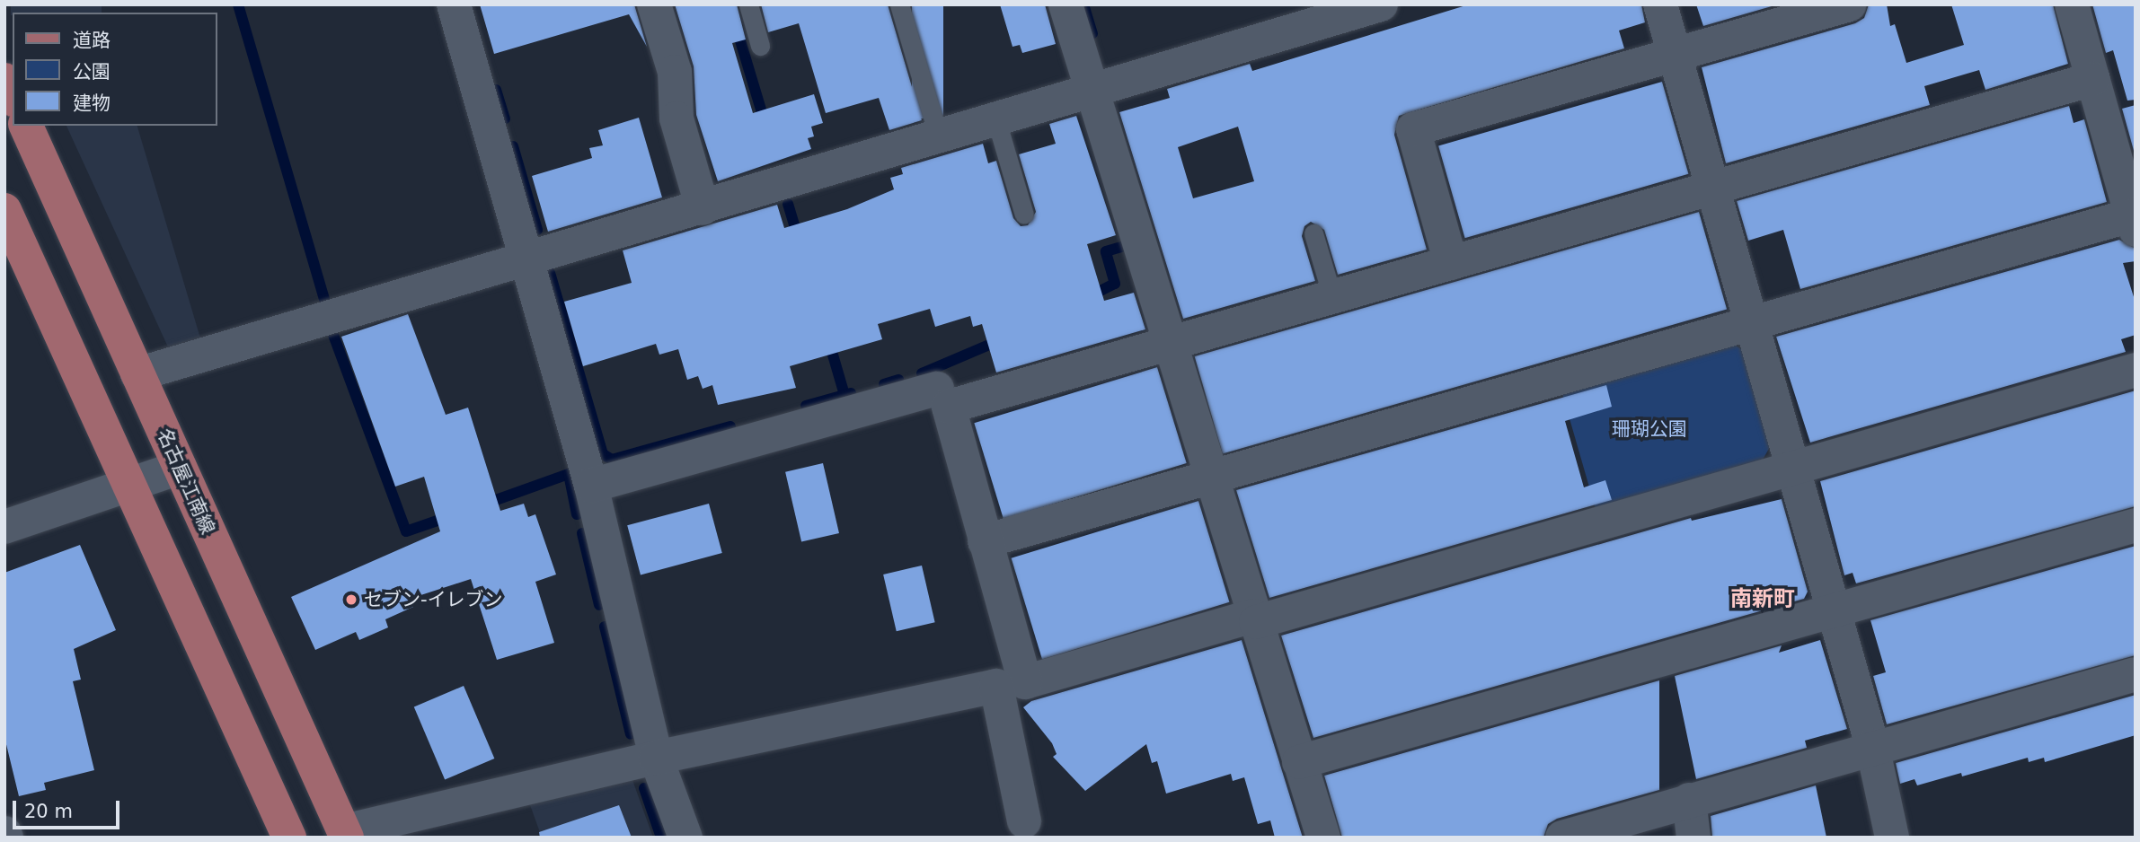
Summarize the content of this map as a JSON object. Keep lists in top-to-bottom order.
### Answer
{
  "streets": {
    "main road": ["名古屋江南線"]
  },
  "districts": ["南新町"],
  "parks": ["珊瑚公園"],
  "places": ["セブン-イレブン"],
  "legend": ["道路", "公園", "建物"],
  "scale_bar": "20 m"
}
